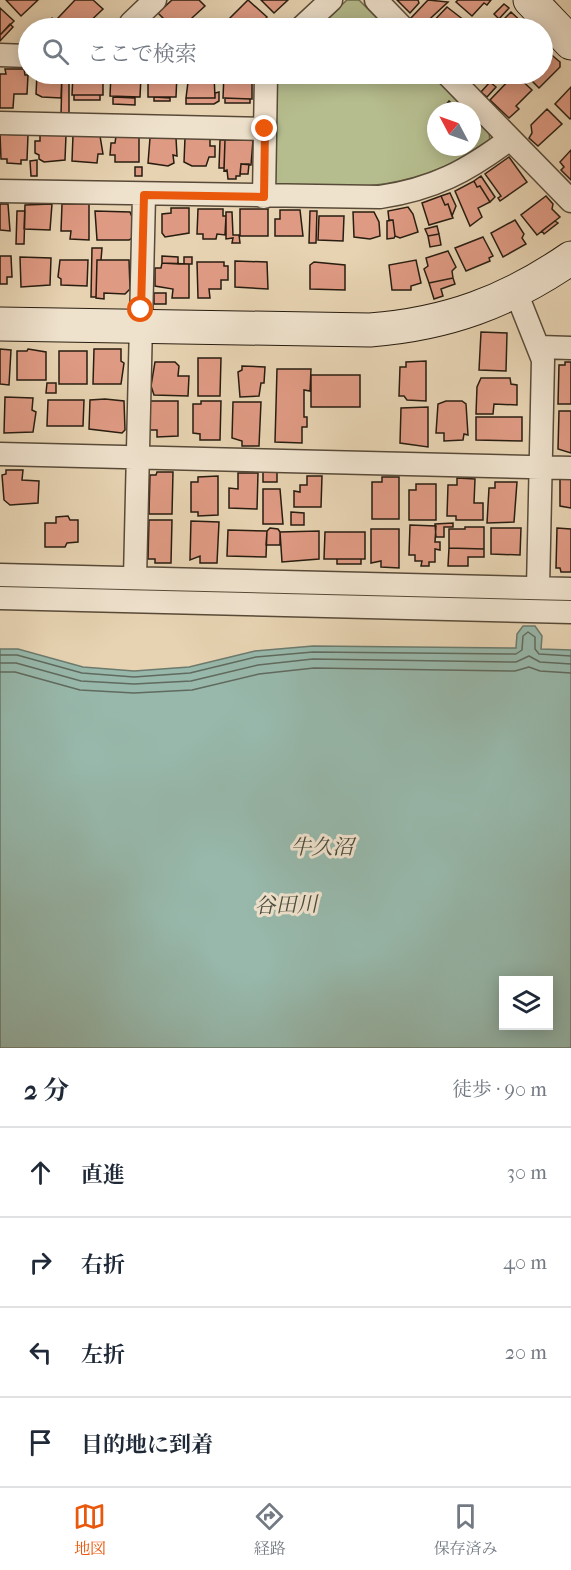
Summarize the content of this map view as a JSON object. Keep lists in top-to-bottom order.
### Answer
{
  "water": ["牛久沼", "谷田川"],
  "north": "top left",
  "page": {
    "search": "ここで検索",
    "heading": ["2 分", "徒歩 · 90 m"],
    "list": [
      ["直進", "30 m"],
      ["右折", "40 m"],
      ["左折", "20 m"],
      "目的地に到着"
    ],
    "nav": ["地図", "経路", "保存済み"]
  }
}
